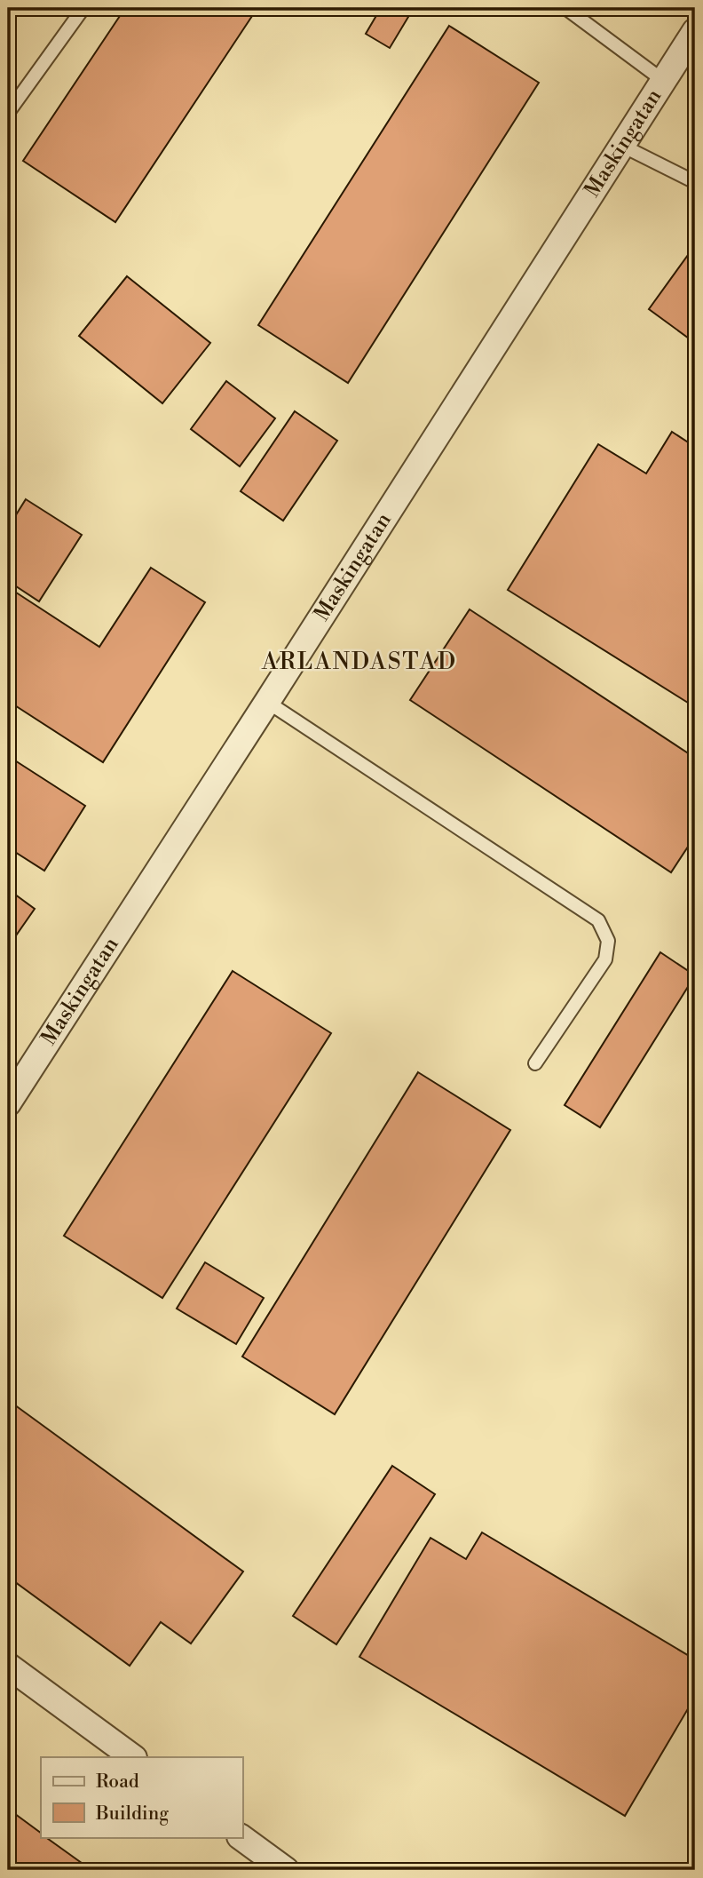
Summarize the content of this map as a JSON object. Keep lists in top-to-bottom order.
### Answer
{
  "streets": {
    "street": ["Maskingatan"]
  },
  "districts": ["ARLANDASTAD"],
  "legend": ["Road", "Building"]
}
